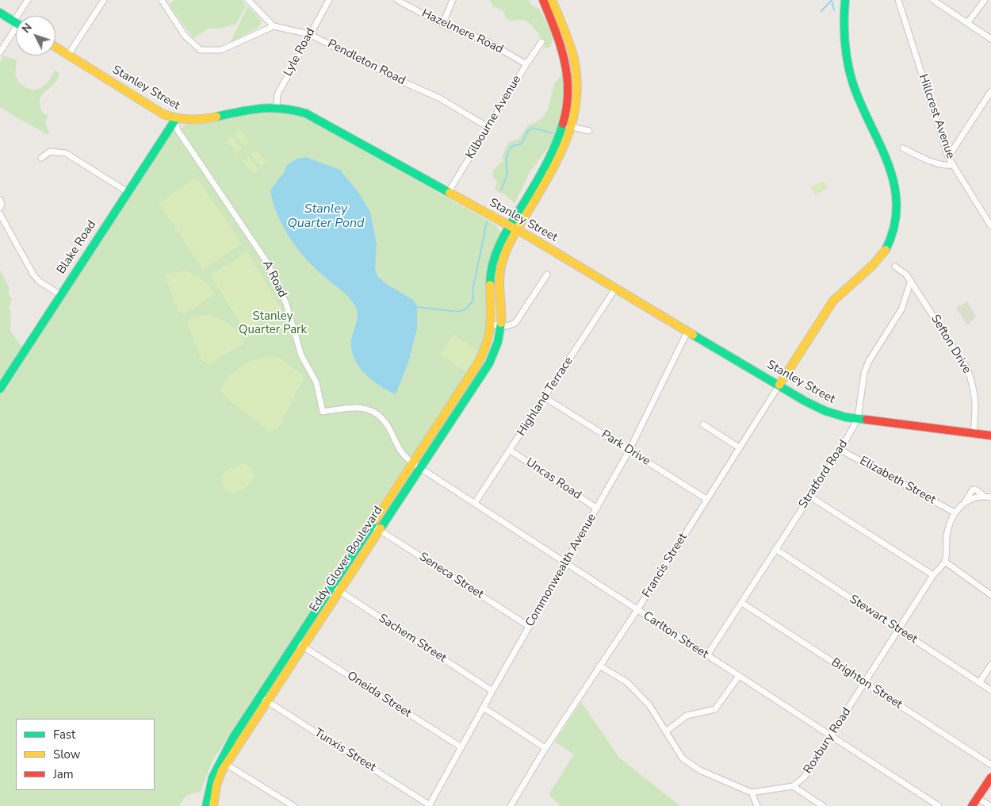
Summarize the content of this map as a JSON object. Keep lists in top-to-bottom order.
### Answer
{
  "streets": {
    "street": [
      "Hazelmere Road",
      "Lyle Road",
      "Pendleton Road",
      "Stanley Street",
      "Hillcrest Avenue",
      "Kilbourne Avenue",
      "Blake Road",
      "A Road",
      "Sefton Drive",
      "Highland Terrace",
      "Park Drive",
      "Stratford Road",
      "Uncas Road",
      "Elizabeth Street",
      "Eddy Glover Boulevard",
      "Francis Street",
      "Commonwealth Avenue",
      "Seneca Street",
      "Stewart Street",
      "Carlton Street",
      "Sachem Street",
      "Brighton Street",
      "Oneida Street",
      "Roxbury Road",
      "Tunxis Street"
    ]
  },
  "crossings": [
    ["Hazelmere Road", "Kilbourne Avenue"],
    ["Lyle Road", "Pendleton Road"],
    ["Lyle Road", "Stanley Street"],
    ["Pendleton Road", "Kilbourne Avenue"],
    ["Stanley Street", "Kilbourne Avenue"],
    ["Stanley Street", "Blake Road"],
    ["Stanley Street", "A Road"],
    ["Stanley Street", "Sefton Drive"],
    ["Stanley Street", "Highland Terrace"],
    ["Stanley Street", "Stratford Road"],
    ["Stanley Street", "Eddy Glover Boulevard"],
    ["Stanley Street", "Francis Street"],
    ["Stanley Street", "Commonwealth Avenue"],
    ["Blake Road", "A Road"],
    ["A Road", "Eddy Glover Boulevard"],
    ["A Road", "Carlton Street"],
    ["Sefton Drive", "Stratford Road"],
    ["Highland Terrace", "Park Drive"],
    ["Highland Terrace", "Uncas Road"],
    ["Highland Terrace", "Carlton Street"],
    ["Park Drive", "Francis Street"],
    ["Park Drive", "Commonwealth Avenue"],
    ["Stratford Road", "Elizabeth Street"],
    ["Stratford Road", "Stewart Street"],
    ["Stratford Road", "Carlton Street"],
    ["Stratford Road", "Brighton Street"],
    ["Uncas Road", "Commonwealth Avenue"],
    ["Eddy Glover Boulevard", "Seneca Street"],
    ["Eddy Glover Boulevard", "Carlton Street"],
    ["Eddy Glover Boulevard", "Sachem Street"],
    ["Eddy Glover Boulevard", "Oneida Street"],
    ["Eddy Glover Boulevard", "Tunxis Street"],
    ["Francis Street", "Carlton Street"],
    ["Commonwealth Avenue", "Seneca Street"],
    ["Commonwealth Avenue", "Carlton Street"],
    ["Commonwealth Avenue", "Sachem Street"],
    ["Commonwealth Avenue", "Oneida Street"],
    ["Commonwealth Avenue", "Tunxis Street"],
    ["Stewart Street", "Roxbury Road"],
    ["Carlton Street", "Roxbury Road"],
    ["Brighton Street", "Roxbury Road"]
  ],
  "water": ["Stanley Quarter Pond"],
  "parks": ["Stanley Quarter Park"],
  "legend": ["Fast", "Slow", "Jam"],
  "north": "top left"
}
